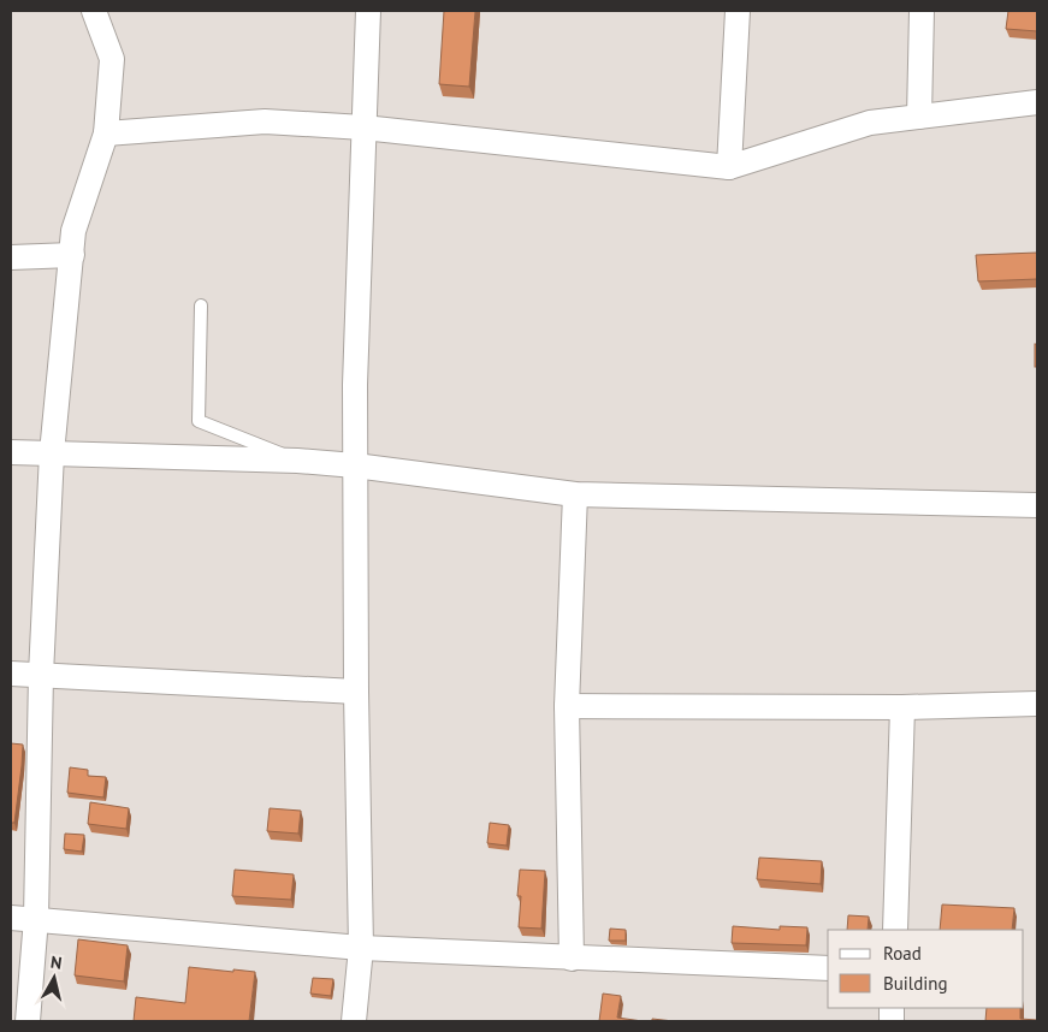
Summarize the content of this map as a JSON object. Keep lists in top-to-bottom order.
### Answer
{
  "legend": ["Road", "Building"],
  "north": "top"
}
